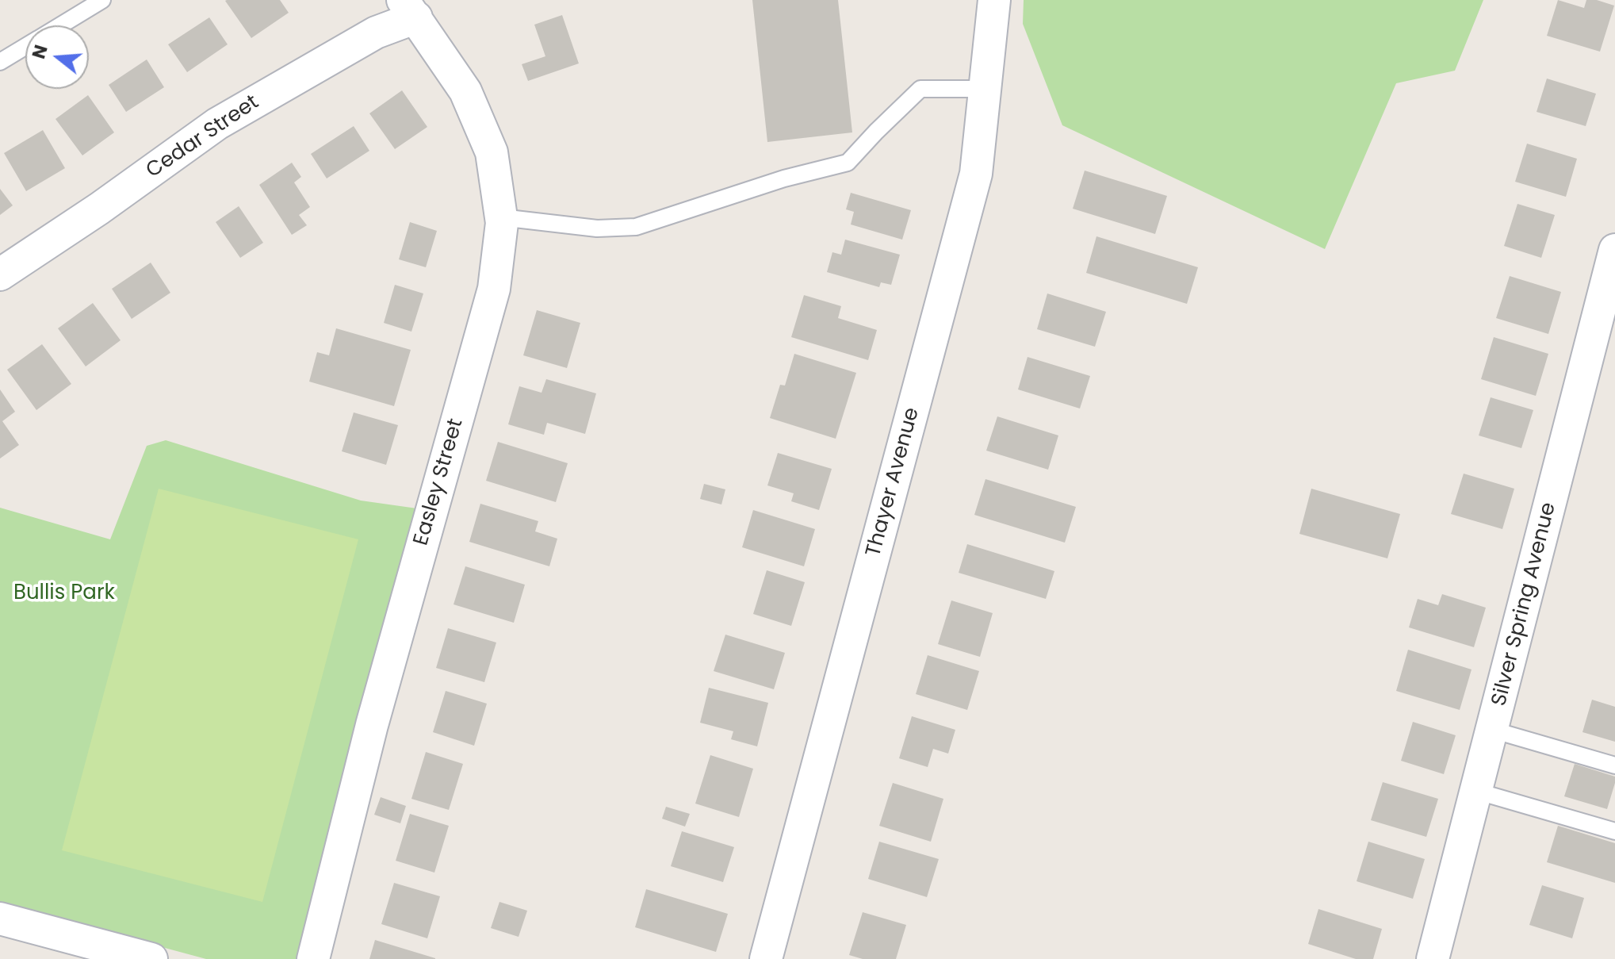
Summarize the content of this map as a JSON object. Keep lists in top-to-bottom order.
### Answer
{
  "streets": {
    "street": [
      "Cedar Street",
      "Easley Street",
      "Thayer Avenue",
      "Silver Spring Avenue"
    ]
  },
  "crossings": [
    ["Cedar Street", "Easley Street"]
  ],
  "parks": ["Bullis Park"],
  "north": "left"
}
